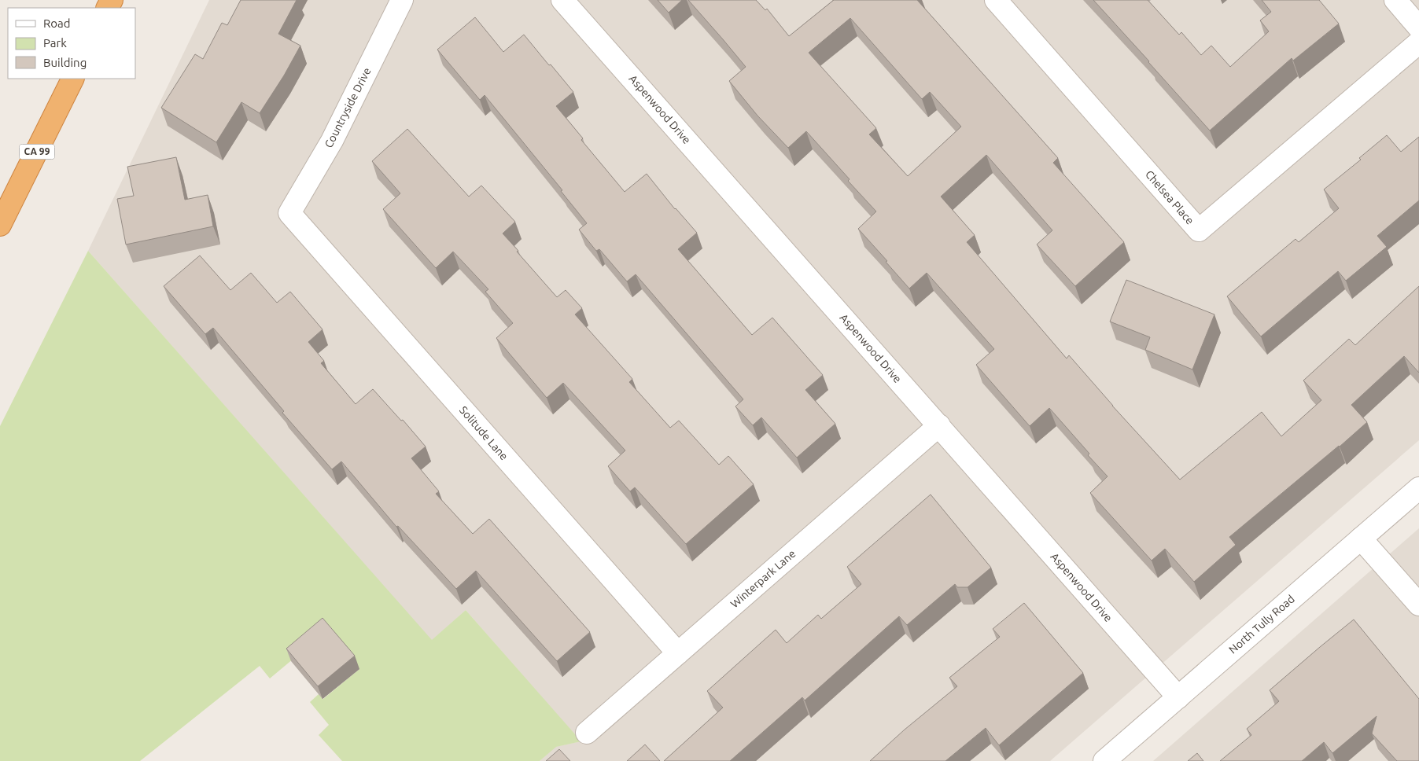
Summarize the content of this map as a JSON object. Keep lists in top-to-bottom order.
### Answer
{
  "streets": {
    "highway": ["CA 99"],
    "street": [
      "Countryside Drive",
      "Aspenwood Drive",
      "Chelsea Place",
      "Solitude Lane",
      "Winterpark Lane",
      "North Tully Road"
    ]
  },
  "crossings": [
    ["Countryside Drive", "Solitude Lane"],
    ["Aspenwood Drive", "Winterpark Lane"],
    ["Aspenwood Drive", "North Tully Road"],
    ["Solitude Lane", "Winterpark Lane"]
  ],
  "legend": ["Road", "Park", "Building"]
}
